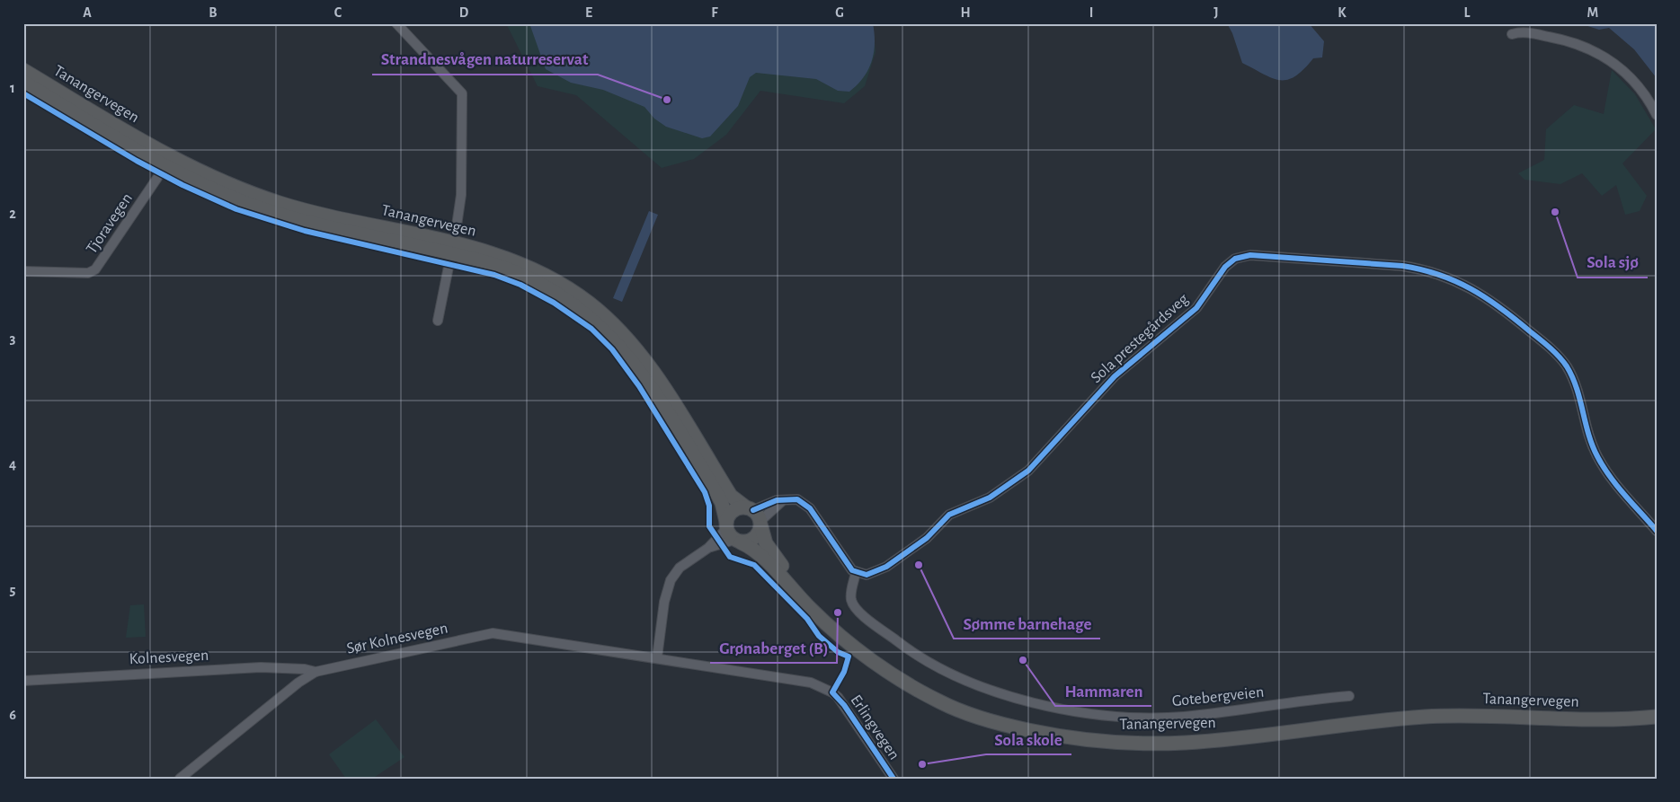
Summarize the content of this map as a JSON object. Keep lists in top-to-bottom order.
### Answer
{
  "streets": {
    "highway": ["Tanangervegen"],
    "street": [
      "Tjoravegen",
      "Sola prestegårdsveg",
      "Sør Kolnesvegen",
      "Kolnesvegen",
      "Gotebergveien",
      "Erlingvegen"
    ]
  },
  "crossings": [
    ["Sola prestegårdsveg", "Gotebergveien"],
    ["Sør Kolnesvegen", "Kolnesvegen"],
    ["Sør Kolnesvegen", "Erlingvegen"]
  ],
  "places": [
    "Strandnesvågen naturreservat",
    "Sola sjø",
    "Sømme barnehage",
    "Grønaberget (B)",
    "Hammaren",
    "Sola skole"
  ],
  "grid": {
    "columns": [
      "A",
      "B",
      "C",
      "D",
      "E",
      "F",
      "G",
      "H",
      "I",
      "J",
      "K",
      "L",
      "M"
    ],
    "rows": [
      "1",
      "2",
      "3",
      "4",
      "5",
      "6"
    ]
  }
}
